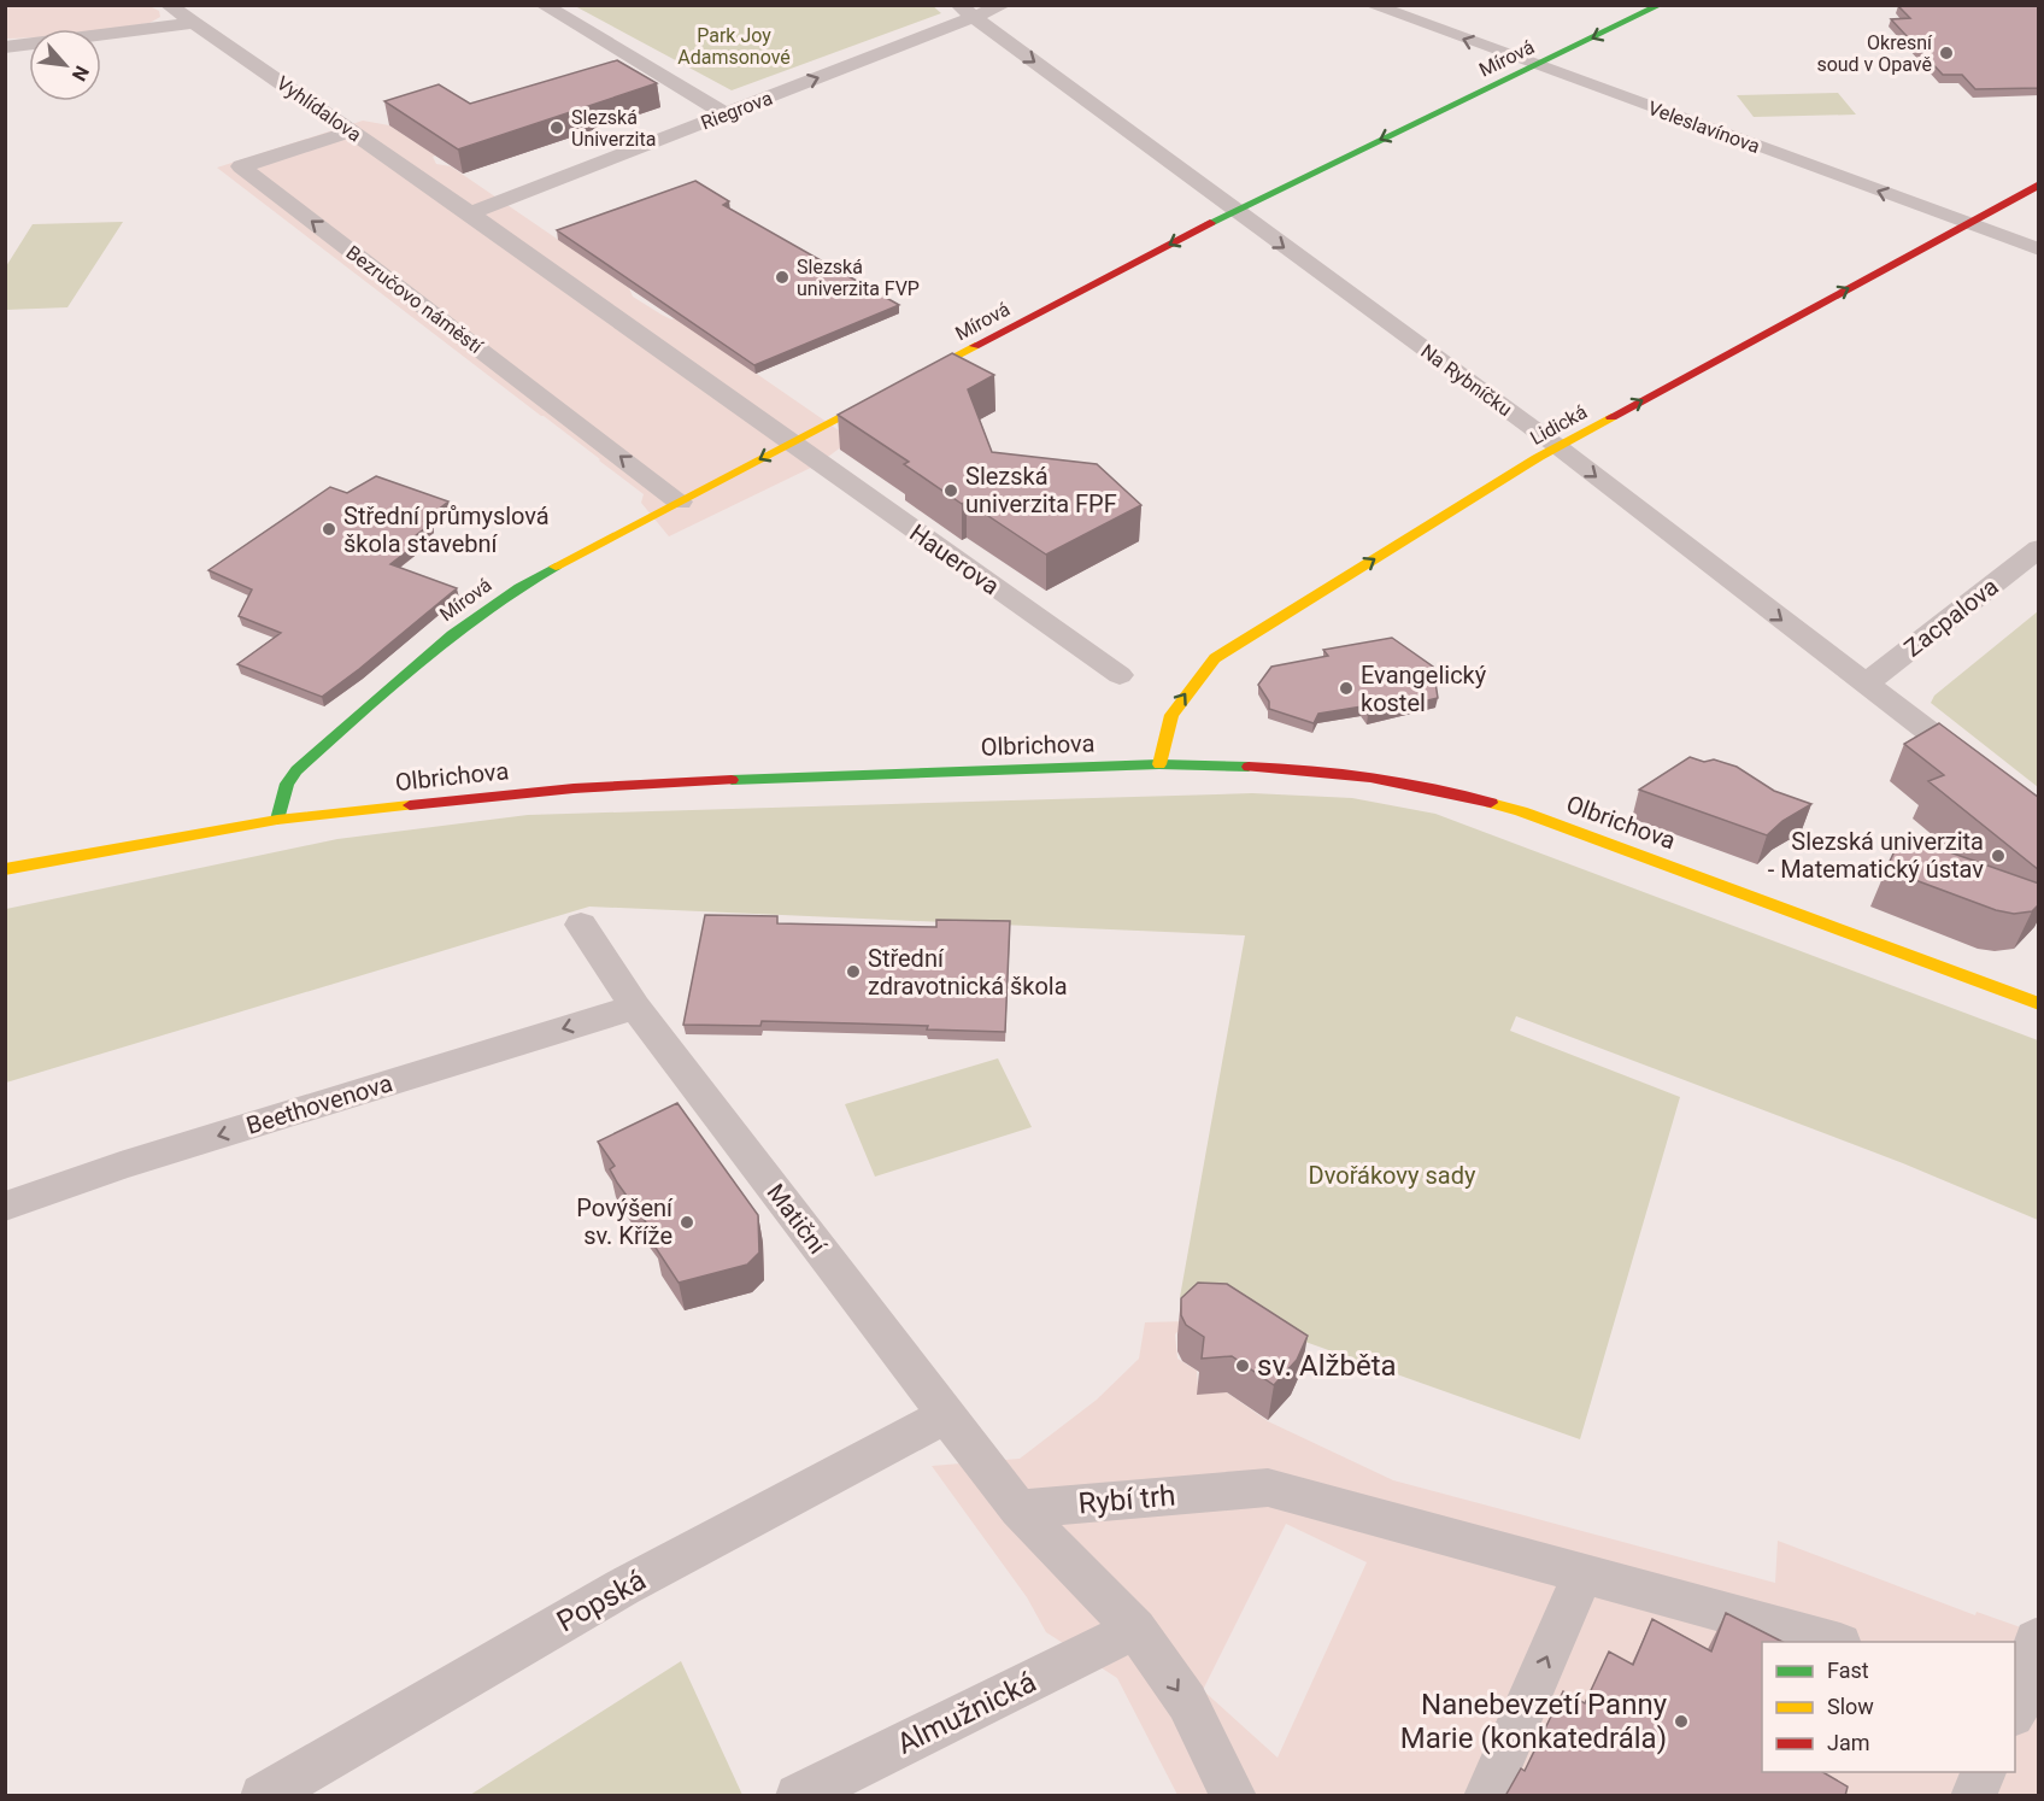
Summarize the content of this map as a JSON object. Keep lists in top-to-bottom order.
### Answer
{
  "streets": {
    "street": [
      "Mírová",
      "Vyhlídalova",
      "Riegrova",
      "Veleslavínova",
      "Bezručovo náměstí",
      "Na Rybníčku",
      "Lidická",
      "Hauerova",
      "Zacpalova",
      "Olbrichova",
      "Beethovenova",
      "Matiční",
      "Rybí trh",
      "Popská",
      "Almužnická"
    ]
  },
  "crossings": [
    ["Mírová", "Veleslavínova"],
    ["Mírová", "Bezručovo náměstí"],
    ["Mírová", "Na Rybníčku"],
    ["Mírová", "Hauerova"],
    ["Mírová", "Olbrichova"],
    ["Vyhlídalova", "Riegrova"],
    ["Vyhlídalova", "Bezručovo náměstí"],
    ["Riegrova", "Na Rybníčku"],
    ["Veleslavínova", "Lidická"],
    ["Na Rybníčku", "Lidická"],
    ["Na Rybníčku", "Zacpalova"],
    ["Lidická", "Olbrichova"],
    ["Beethovenova", "Matiční"],
    ["Matiční", "Rybí trh"],
    ["Matiční", "Popská"]
  ],
  "one_way": [
    "Mírová",
    "Riegrova",
    "Veleslavínova",
    "Na Rybníčku",
    "Lidická",
    "Beethovenova"
  ],
  "parks": ["Park Joy Adamsonové", "Dvořákovy sady"],
  "places": [
    "Okresní soud v Opavě",
    "Slezská Univerzita",
    "Slezská univerzita FVP",
    "Slezská univerzita FPF",
    "Střední průmyslová škola stavební",
    "Evangelický kostel",
    "Slezská univerzita - Matematický ústav",
    "Střední zdravotnická škola",
    "Povýšení sv. Kříže",
    "sv. Alžběta",
    "Nanebevzetí Panny Marie (konkatedrála)"
  ],
  "legend": ["Fast", "Slow", "Jam"],
  "north": "bottom right"
}
